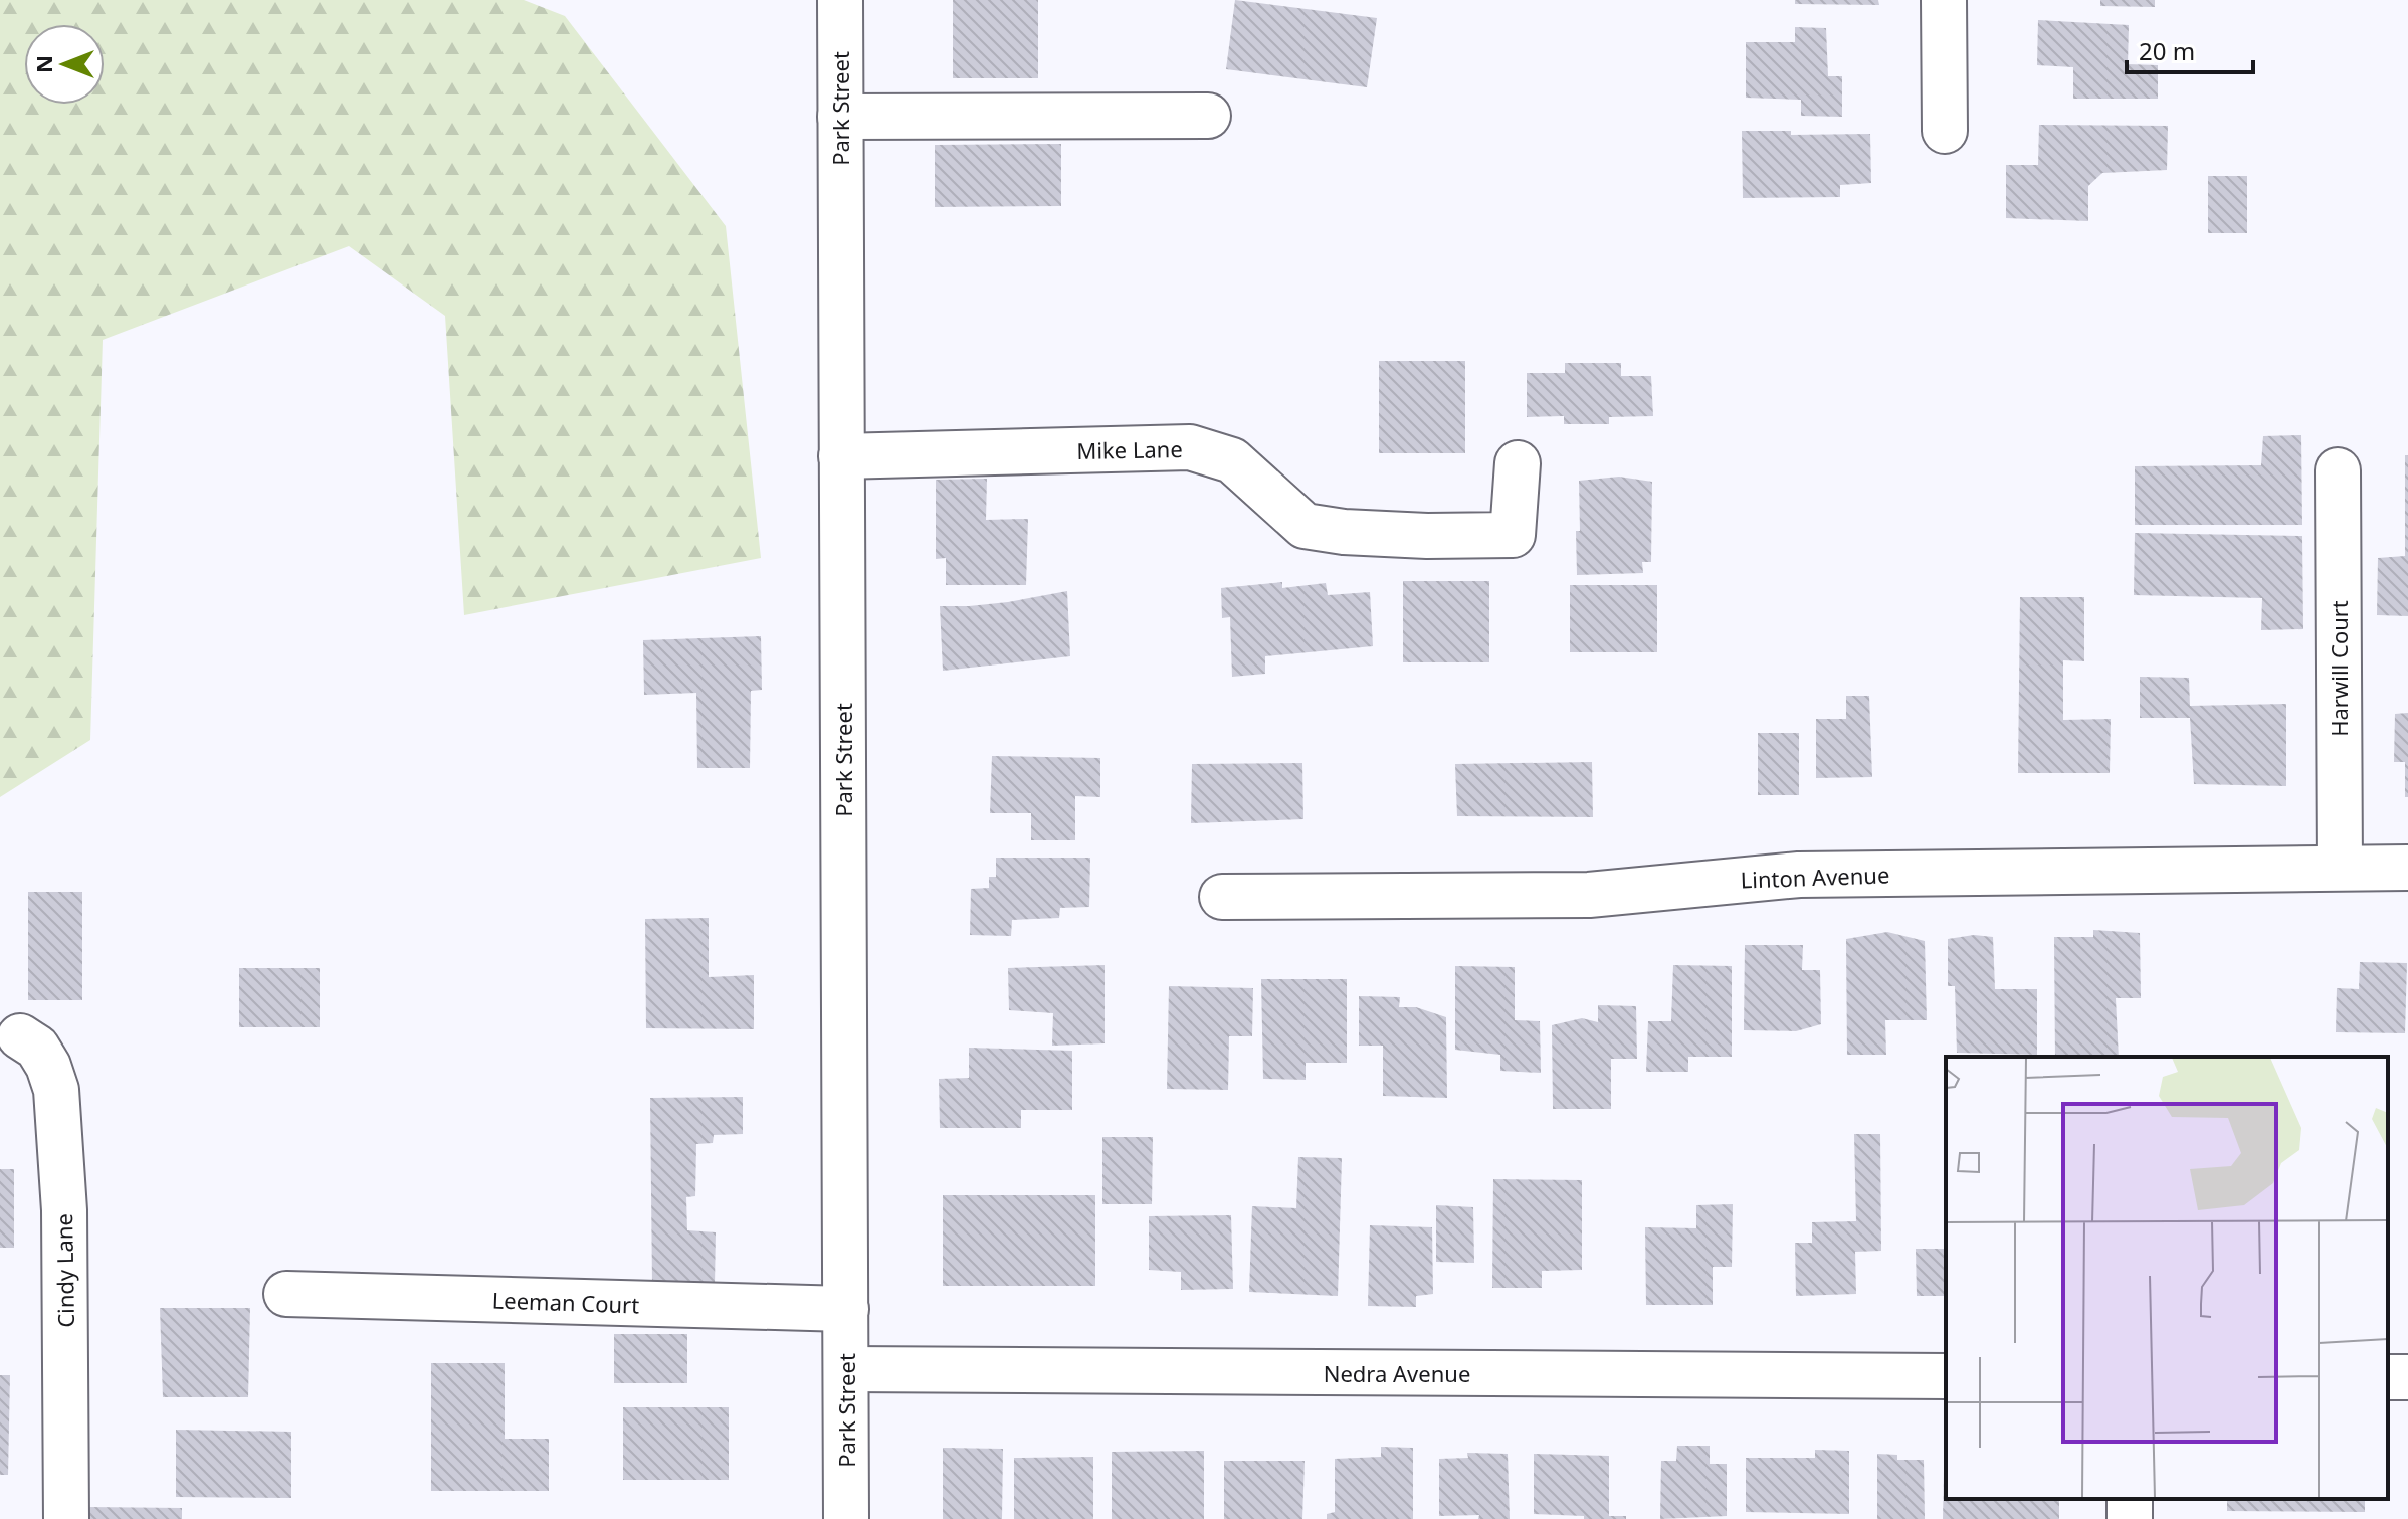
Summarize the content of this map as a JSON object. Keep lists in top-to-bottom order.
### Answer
{
  "streets": {
    "street": [
      "Park Street",
      "Mike Lane",
      "Harwill Court",
      "Linton Avenue",
      "Cindy Lane",
      "Leeman Court",
      "Nedra Avenue"
    ]
  },
  "crossings": [
    ["Park Street", "Mike Lane"],
    ["Park Street", "Leeman Court"],
    ["Park Street", "Nedra Avenue"],
    ["Harwill Court", "Linton Avenue"]
  ],
  "scale_bar": "20 m",
  "north": "left"
}
